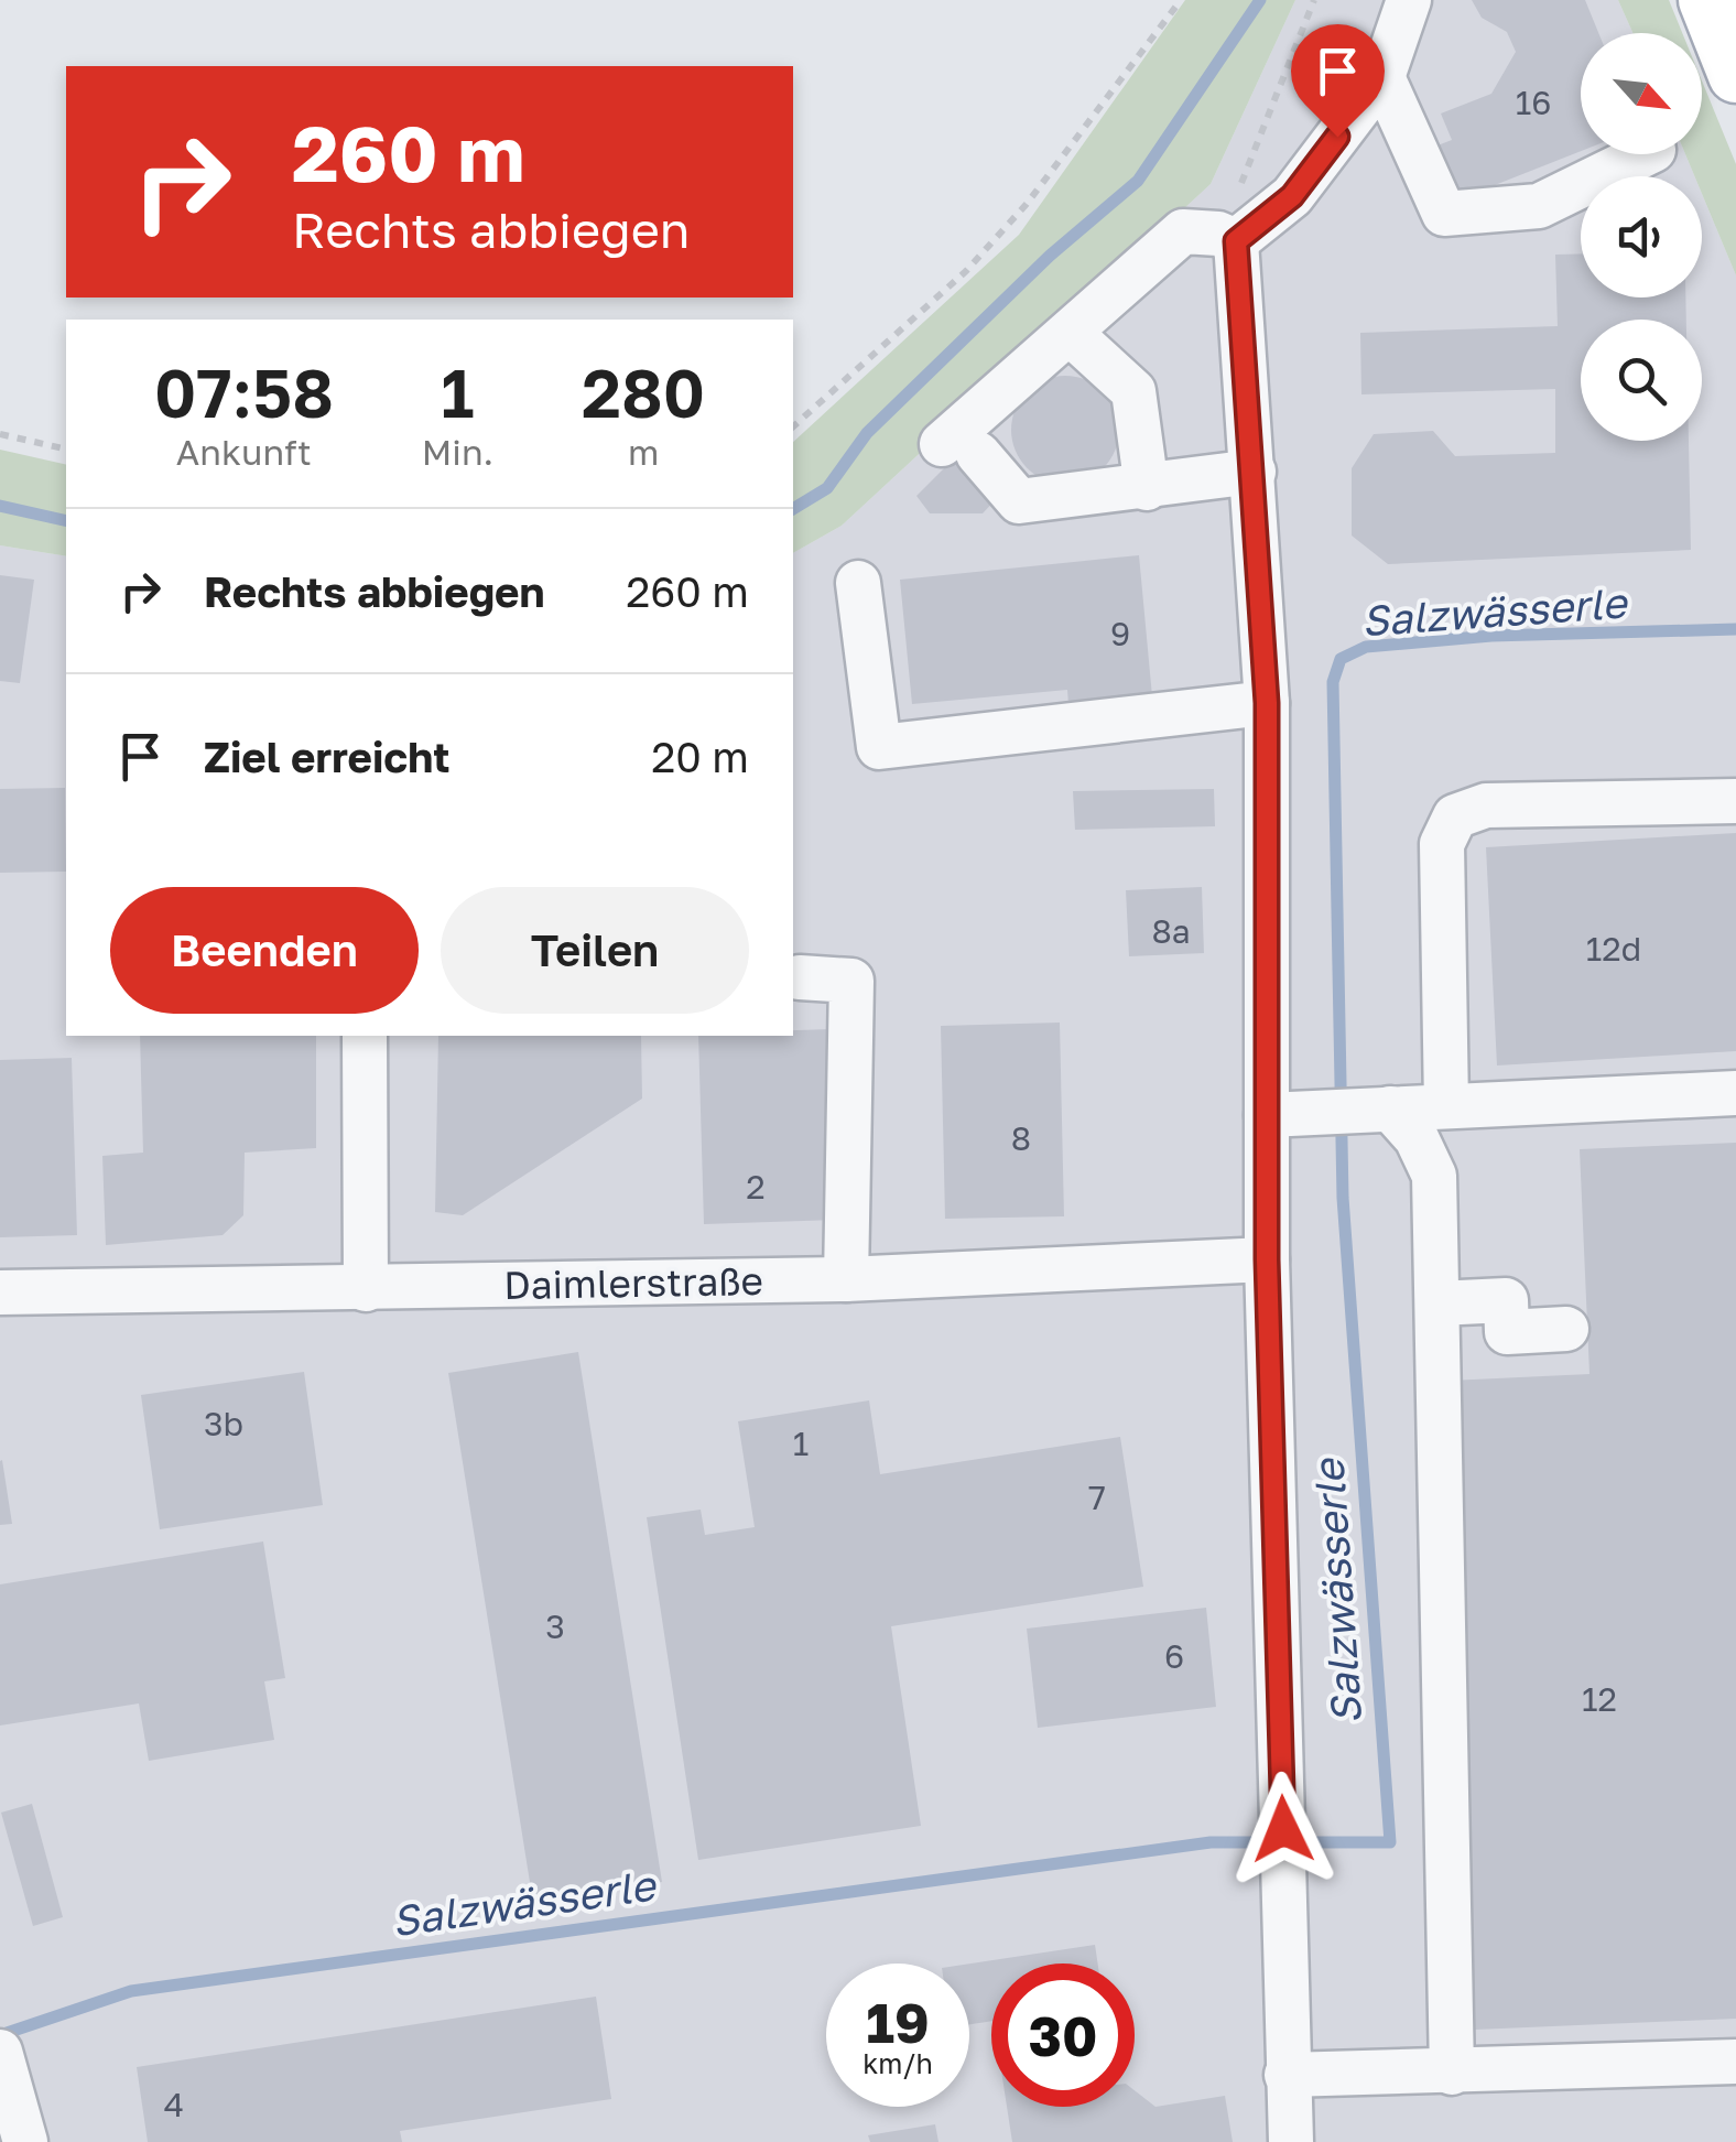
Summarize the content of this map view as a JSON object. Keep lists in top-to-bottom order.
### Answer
{
  "streets": {
    "street": ["Daimlerstraße"]
  },
  "water": ["Salzwässerle"],
  "house_numbers": [
    "16",
    "9",
    "8a",
    "12d",
    "8",
    "2",
    "3b",
    "1",
    "7",
    "3",
    "6",
    "12",
    "4"
  ],
  "north": "bottom right",
  "page": {
    "turn": ["260 m", "Rechts abbiegen"],
    "eta": [
      "07:58",
      "Ankunft",
      "1",
      "Min.",
      "280",
      "m"
    ],
    "list": [
      {
        "name": "Rechts abbiegen",
        "value": "260 m"
      },
      {
        "name": "Ziel erreicht",
        "value": "20 m"
      }
    ],
    "buttons": ["Beenden", "Teilen"],
    "speed": "19 km/h",
    "limit": "30"
  }
}
